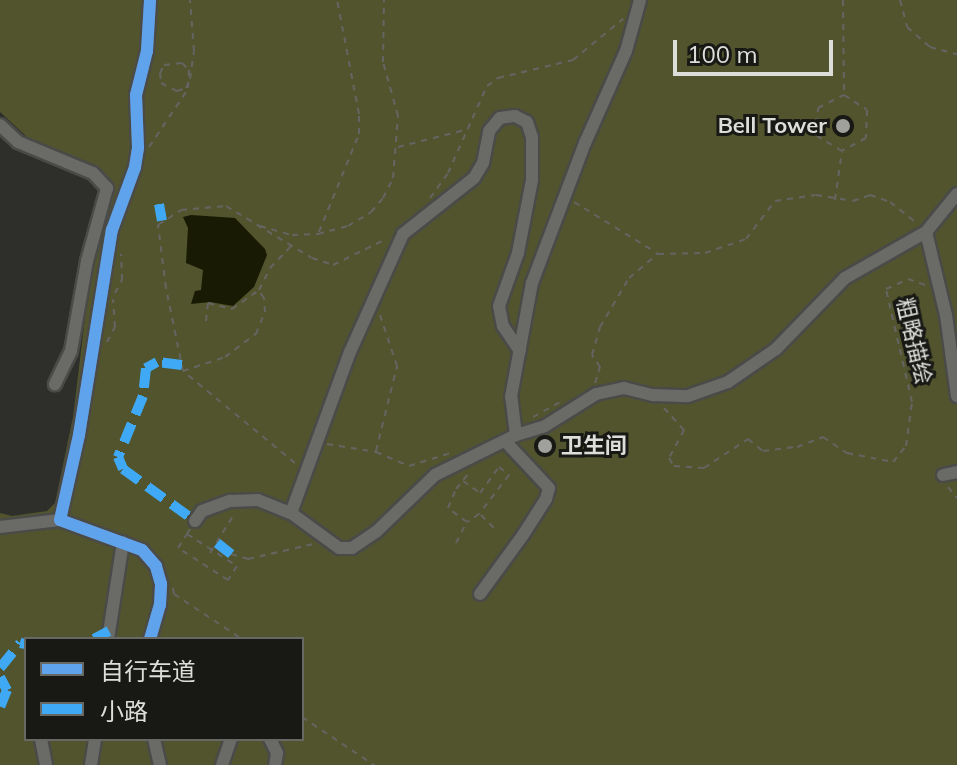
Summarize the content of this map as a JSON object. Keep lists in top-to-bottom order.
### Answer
{
  "streets": {
    "path": ["粗略描绘"]
  },
  "places": ["Bell Tower", "卫生间"],
  "legend": ["自行车道", "小路"],
  "scale_bar": "100 m"
}
